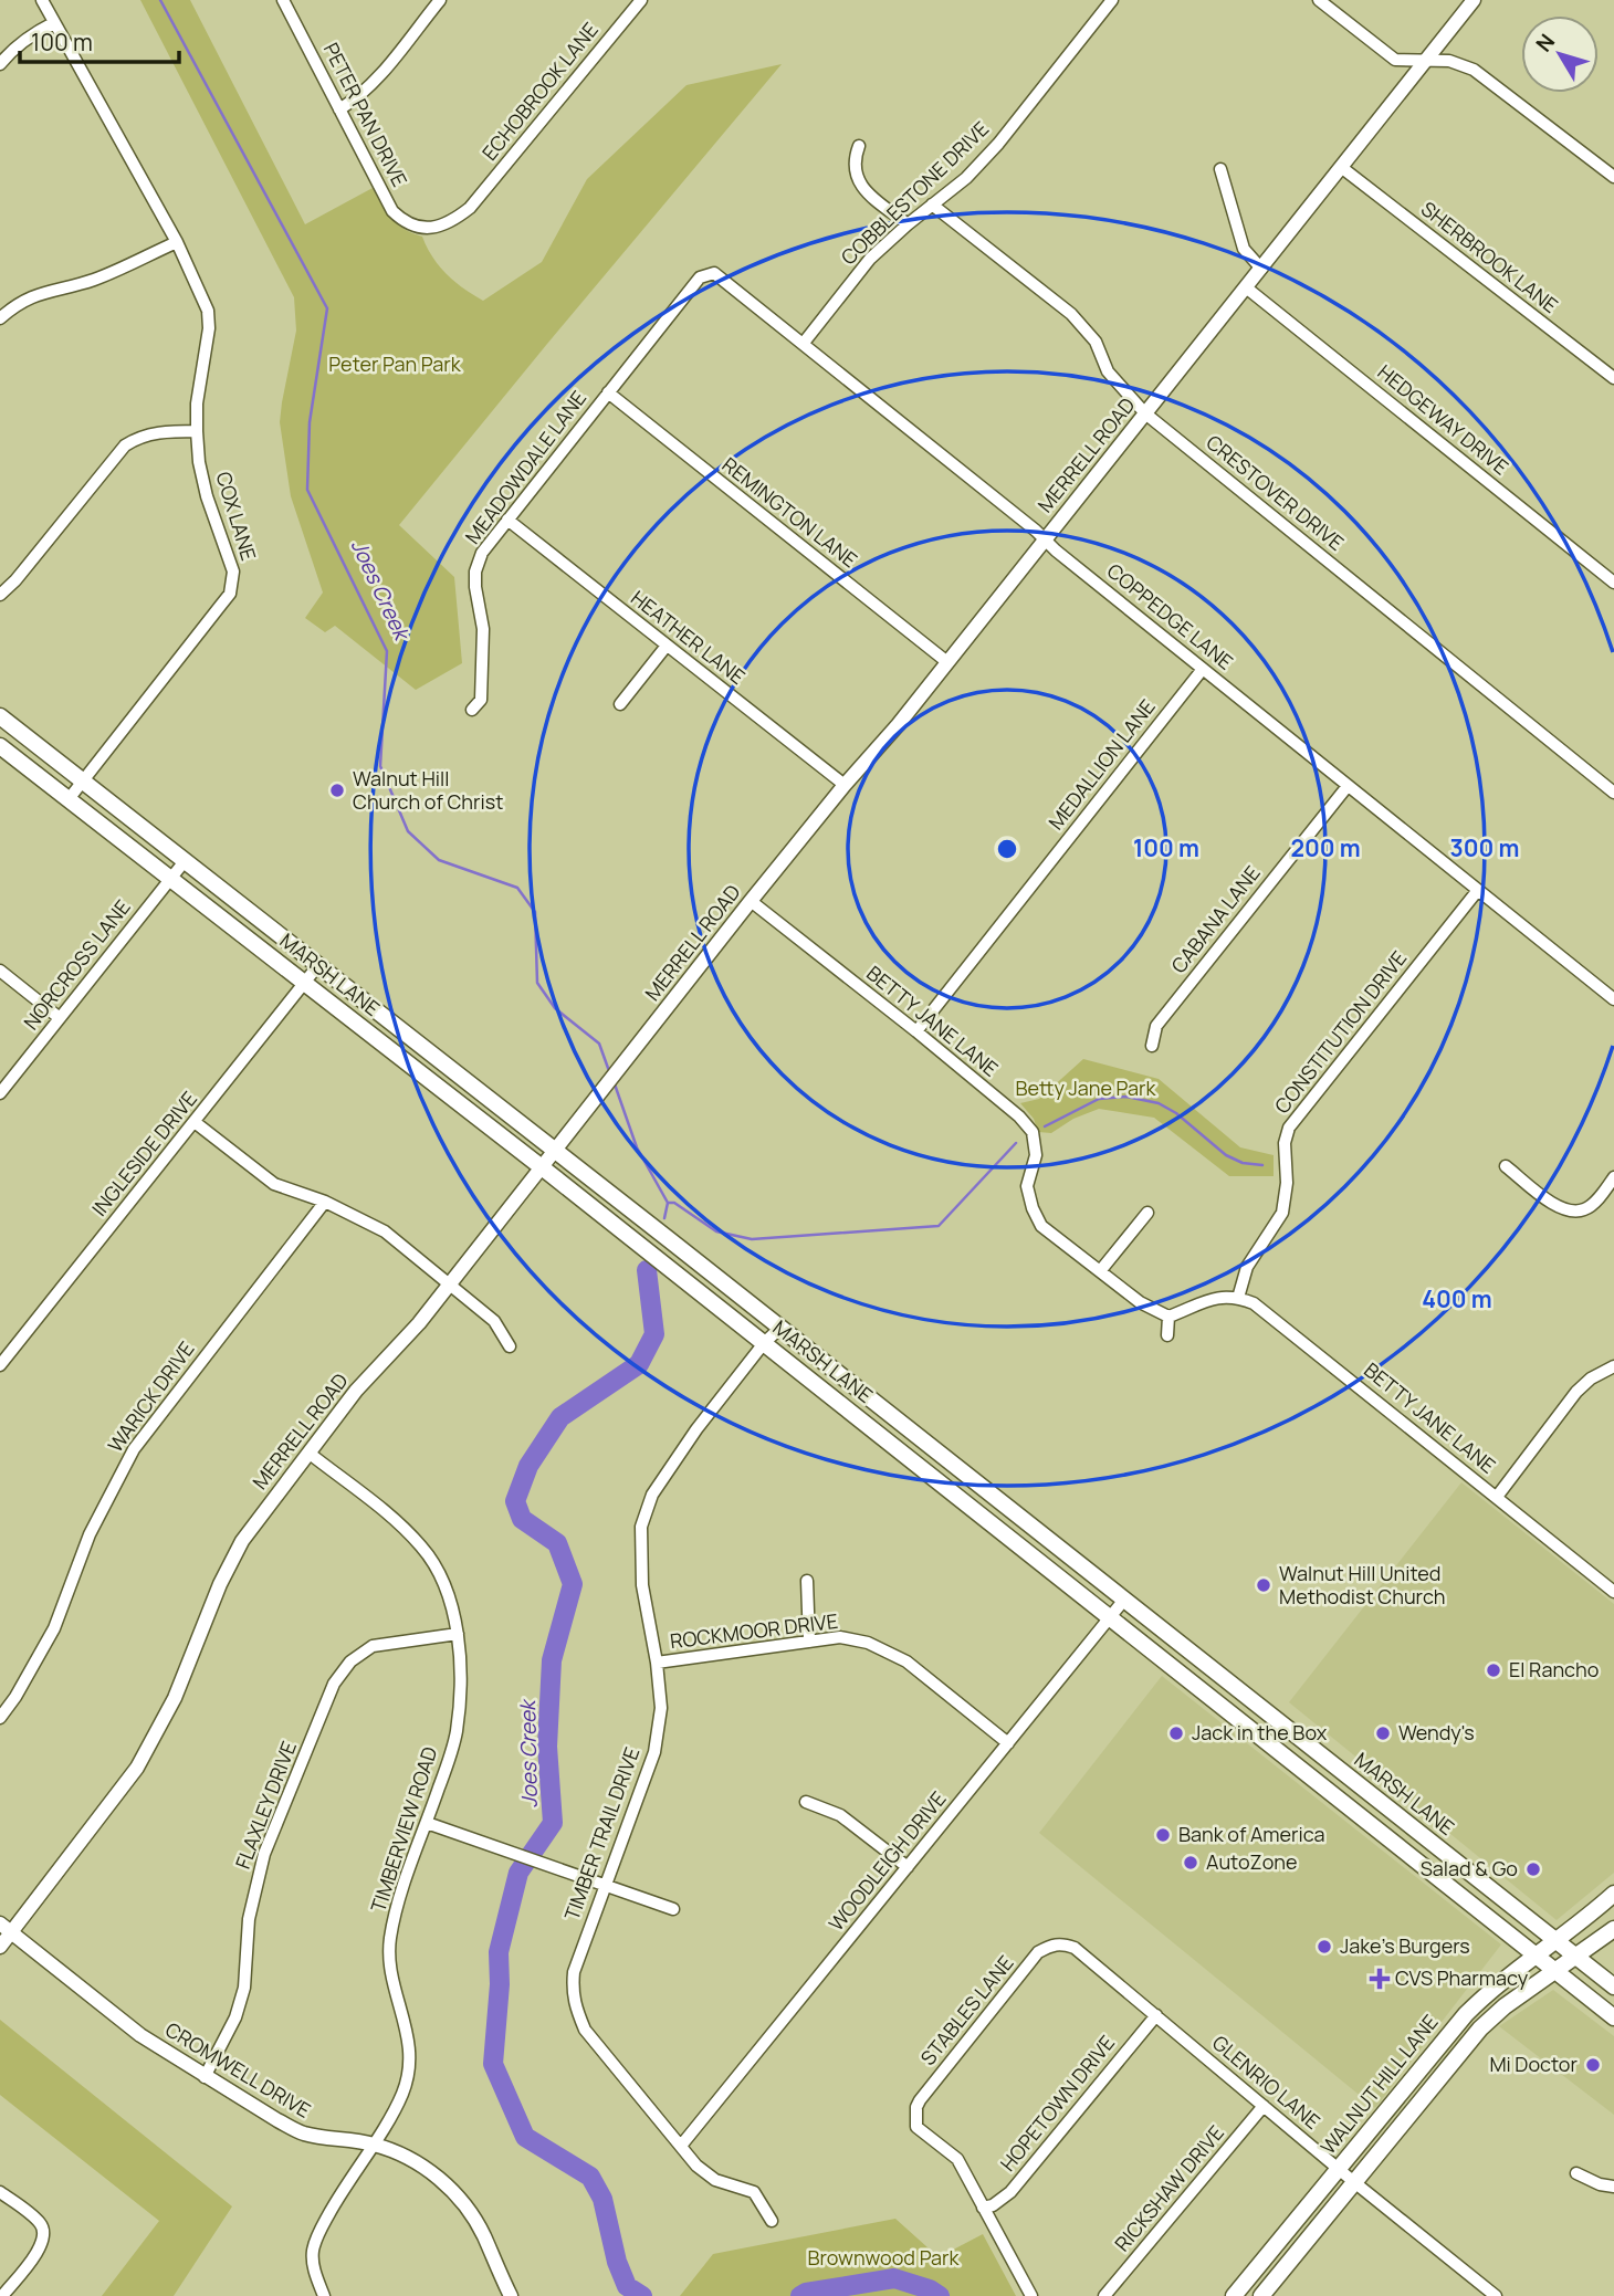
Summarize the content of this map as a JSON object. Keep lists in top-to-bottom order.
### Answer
{
  "streets": {
    "main road": ["MARSH LANE", "WALNUT HILL LANE"],
    "street": [
      "ECHOBROOK LANE",
      "PETER PAN DRIVE",
      "COBBLESTONE DRIVE",
      "SHERBROOK LANE",
      "HEDGEWAY DRIVE",
      "MERRELL ROAD",
      "MEADOWDALE LANE",
      "CRESTOVER DRIVE",
      "REMINGTON LANE",
      "COX LANE",
      "COPPEDGE LANE",
      "HEATHER LANE",
      "MEDALLION LANE",
      "CABANA LANE",
      "NORCROSS LANE",
      "BETTY JANE LANE",
      "CONSTITUTION DRIVE",
      "INGLESIDE DRIVE",
      "WARICK DRIVE",
      "ROCKMOOR DRIVE",
      "FLAXLEY DRIVE",
      "TIMBERVIEW ROAD",
      "TIMBER TRAIL DRIVE",
      "WOODLEIGH DRIVE",
      "STABLES LANE",
      "CROMWELL DRIVE",
      "GLENRIO LANE",
      "HOPETOWN DRIVE",
      "RICKSHAW DRIVE"
    ]
  },
  "crossings": [
    ["ECHOBROOK LANE", "PETER PAN DRIVE"],
    ["COBBLESTONE DRIVE", "CRESTOVER DRIVE"],
    ["COBBLESTONE DRIVE", "COPPEDGE LANE"],
    ["SHERBROOK LANE", "MERRELL ROAD"],
    ["HEDGEWAY DRIVE", "MERRELL ROAD"],
    ["MERRELL ROAD", "CRESTOVER DRIVE"],
    ["MERRELL ROAD", "REMINGTON LANE"],
    ["MERRELL ROAD", "COPPEDGE LANE"],
    ["MERRELL ROAD", "HEATHER LANE"],
    ["MERRELL ROAD", "MARSH LANE"],
    ["MERRELL ROAD", "BETTY JANE LANE"],
    ["MERRELL ROAD", "TIMBERVIEW ROAD"],
    ["MERRELL ROAD", "CROMWELL DRIVE"],
    ["MEADOWDALE LANE", "REMINGTON LANE"],
    ["MEADOWDALE LANE", "COPPEDGE LANE"],
    ["MEADOWDALE LANE", "HEATHER LANE"],
    ["COX LANE", "MARSH LANE"],
    ["COPPEDGE LANE", "MEDALLION LANE"],
    ["COPPEDGE LANE", "CABANA LANE"],
    ["COPPEDGE LANE", "CONSTITUTION DRIVE"],
    ["MEDALLION LANE", "BETTY JANE LANE"],
    ["NORCROSS LANE", "MARSH LANE"],
    ["MARSH LANE", "INGLESIDE DRIVE"],
    ["MARSH LANE", "TIMBER TRAIL DRIVE"],
    ["MARSH LANE", "WOODLEIGH DRIVE"],
    ["MARSH LANE", "WALNUT HILL LANE"],
    ["BETTY JANE LANE", "CONSTITUTION DRIVE"],
    ["ROCKMOOR DRIVE", "TIMBER TRAIL DRIVE"],
    ["ROCKMOOR DRIVE", "WOODLEIGH DRIVE"],
    ["FLAXLEY DRIVE", "TIMBERVIEW ROAD"],
    ["FLAXLEY DRIVE", "CROMWELL DRIVE"],
    ["TIMBERVIEW ROAD", "CROMWELL DRIVE"],
    ["TIMBER TRAIL DRIVE", "WOODLEIGH DRIVE"],
    ["STABLES LANE", "GLENRIO LANE"],
    ["STABLES LANE", "HOPETOWN DRIVE"],
    ["GLENRIO LANE", "WALNUT HILL LANE"],
    ["GLENRIO LANE", "HOPETOWN DRIVE"],
    ["GLENRIO LANE", "RICKSHAW DRIVE"]
  ],
  "water": ["Joes Creek"],
  "parks": ["Peter Pan Park", "Betty Jane Park", "Brownwood Park"],
  "places": {
    "other": [
      "Walnut Hill Church of Christ",
      "Walnut Hill United Methodist Church",
      "El Rancho",
      "Jack in the Box",
      "Wendy's",
      "Bank of America",
      "AutoZone",
      "Salad & Go",
      "Jake's Burgers",
      "Mi Doctor"
    ],
    "health": ["CVS Pharmacy"]
  },
  "scale_bar": "100 m",
  "north": "top left",
  "rings": [
    "100 m",
    "200 m",
    "300 m",
    "400 m"
  ]
}
